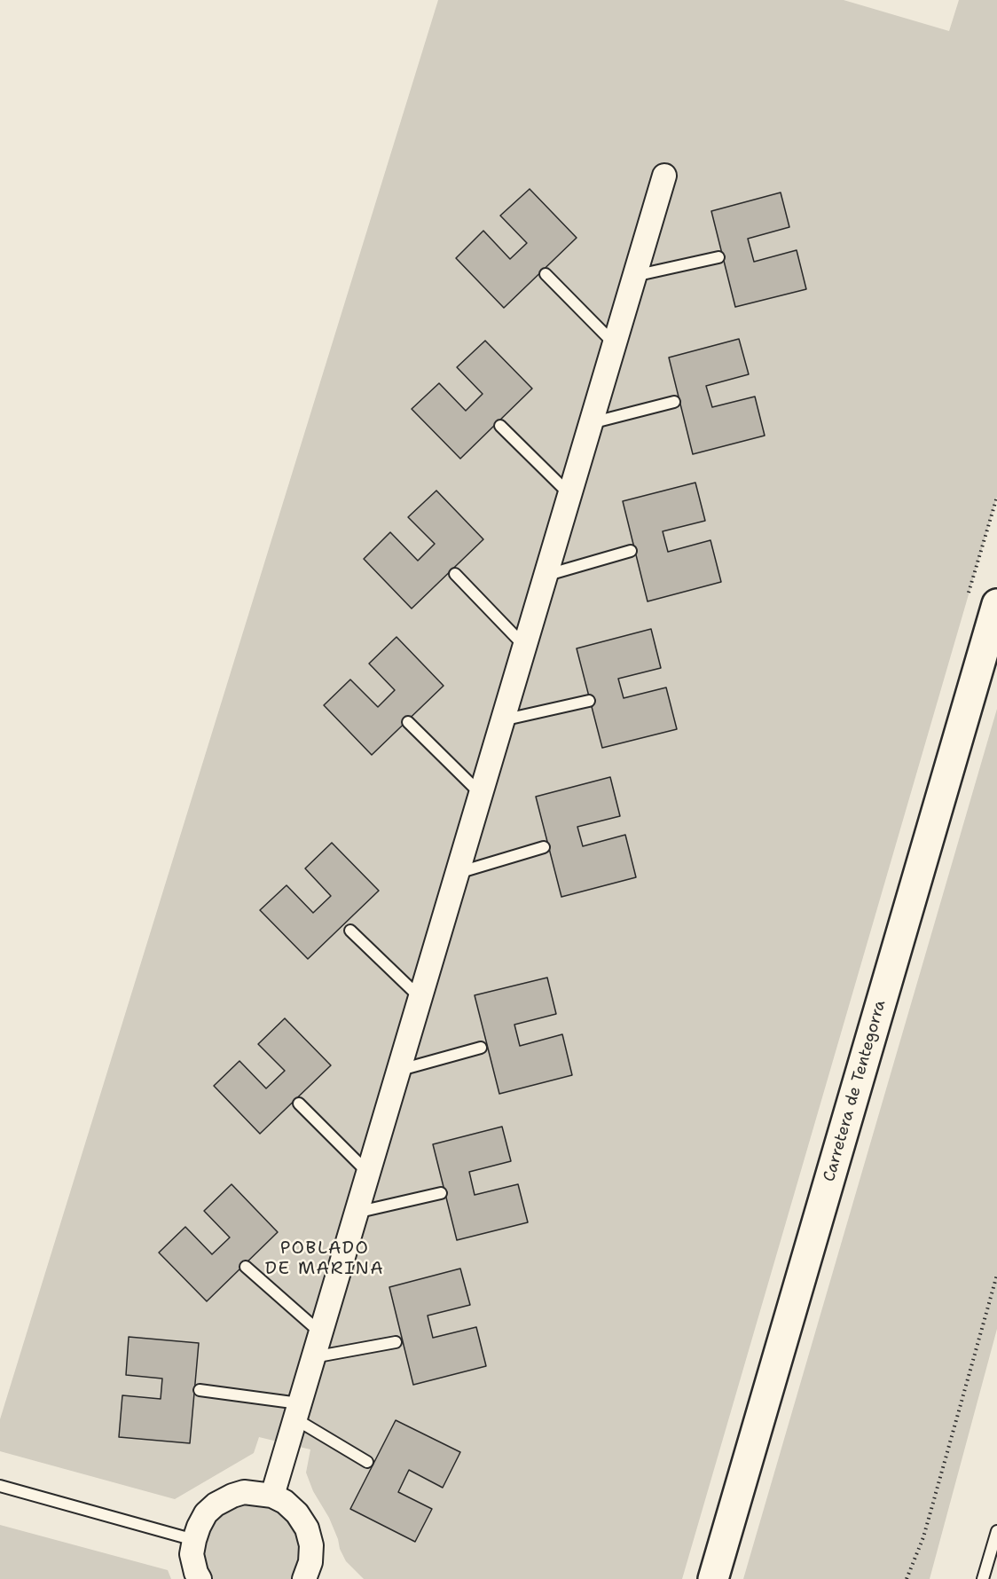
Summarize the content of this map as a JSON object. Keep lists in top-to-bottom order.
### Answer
{
  "streets": {
    "main road": ["Carretera de Tentegorra"]
  },
  "districts": ["POBLADO DE MARINA"]
}
